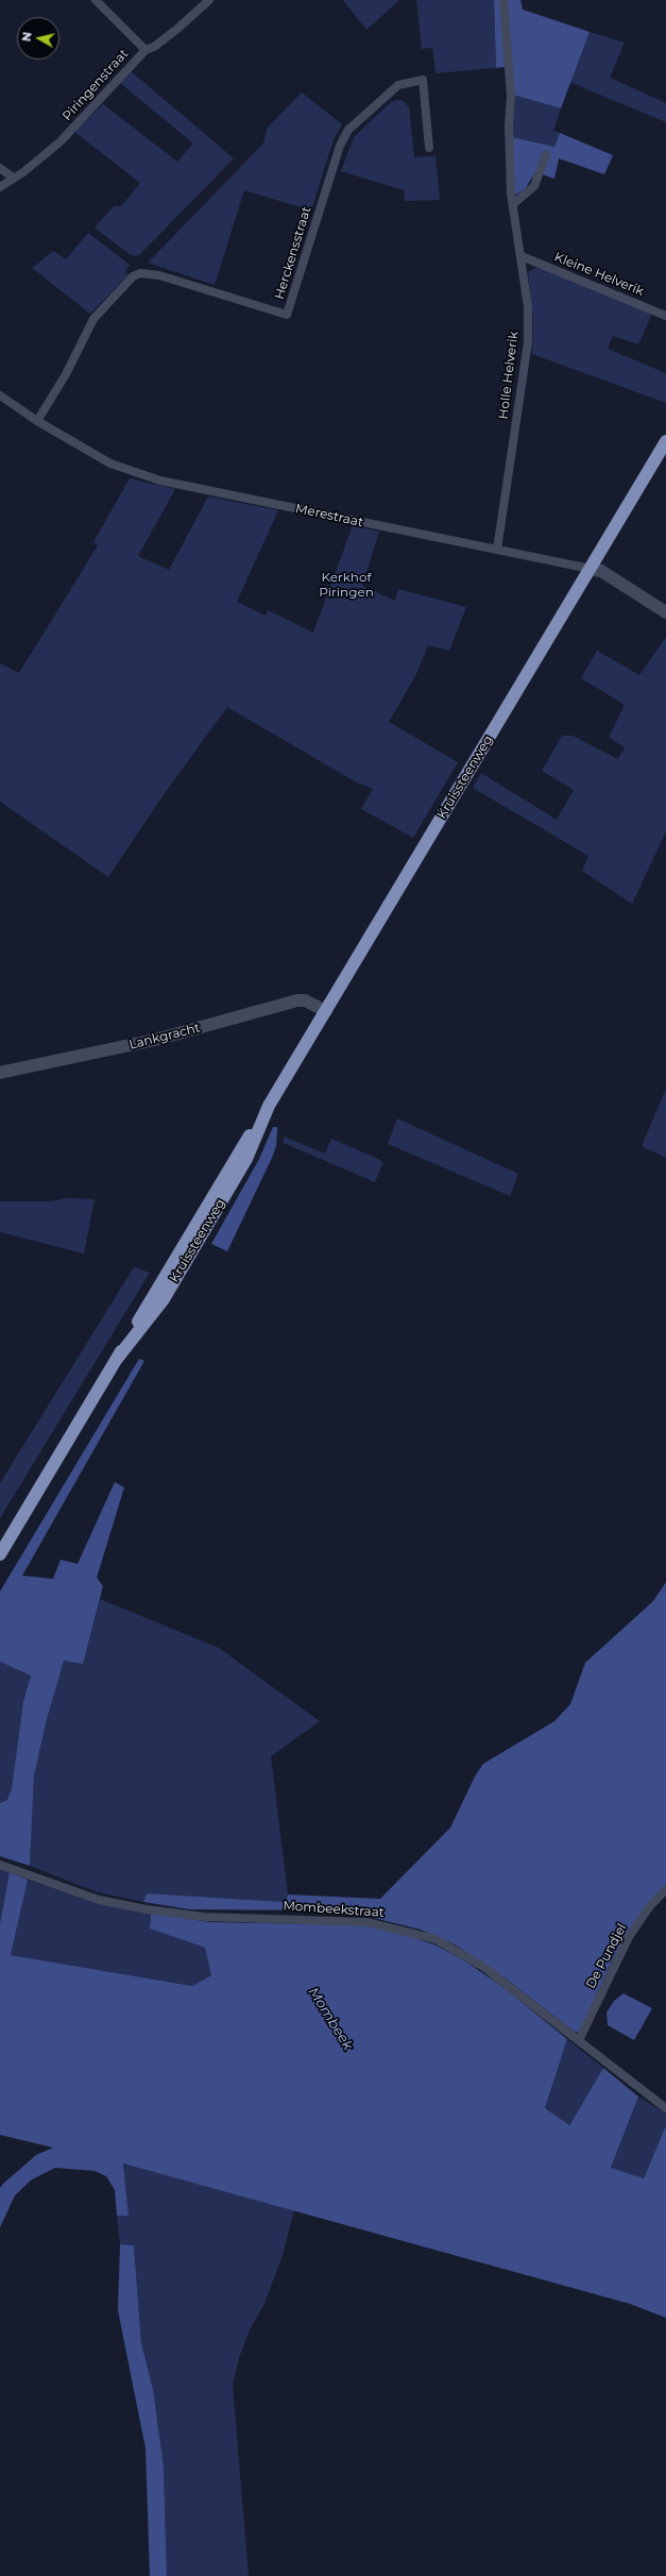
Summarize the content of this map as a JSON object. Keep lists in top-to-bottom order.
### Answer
{
  "streets": {
    "main road": ["Kruissteenweg"],
    "street": [
      "Piringenstraat",
      "Herckensstraat",
      "Kleine Helverik",
      "Holle Helverik",
      "Merestraat",
      "Lankgracht",
      "Mombeekstraat",
      "De Pundjel"
    ]
  },
  "crossings": [
    ["Herckensstraat", "Merestraat"],
    ["Kleine Helverik", "Holle Helverik"],
    ["Holle Helverik", "Merestraat"],
    ["Merestraat", "Kruissteenweg"],
    ["Kruissteenweg", "Lankgracht"],
    ["Mombeekstraat", "De Pundjel"]
  ],
  "water": ["Mombeek"],
  "parks": ["Kerkhof Piringen"],
  "north": "left"
}
